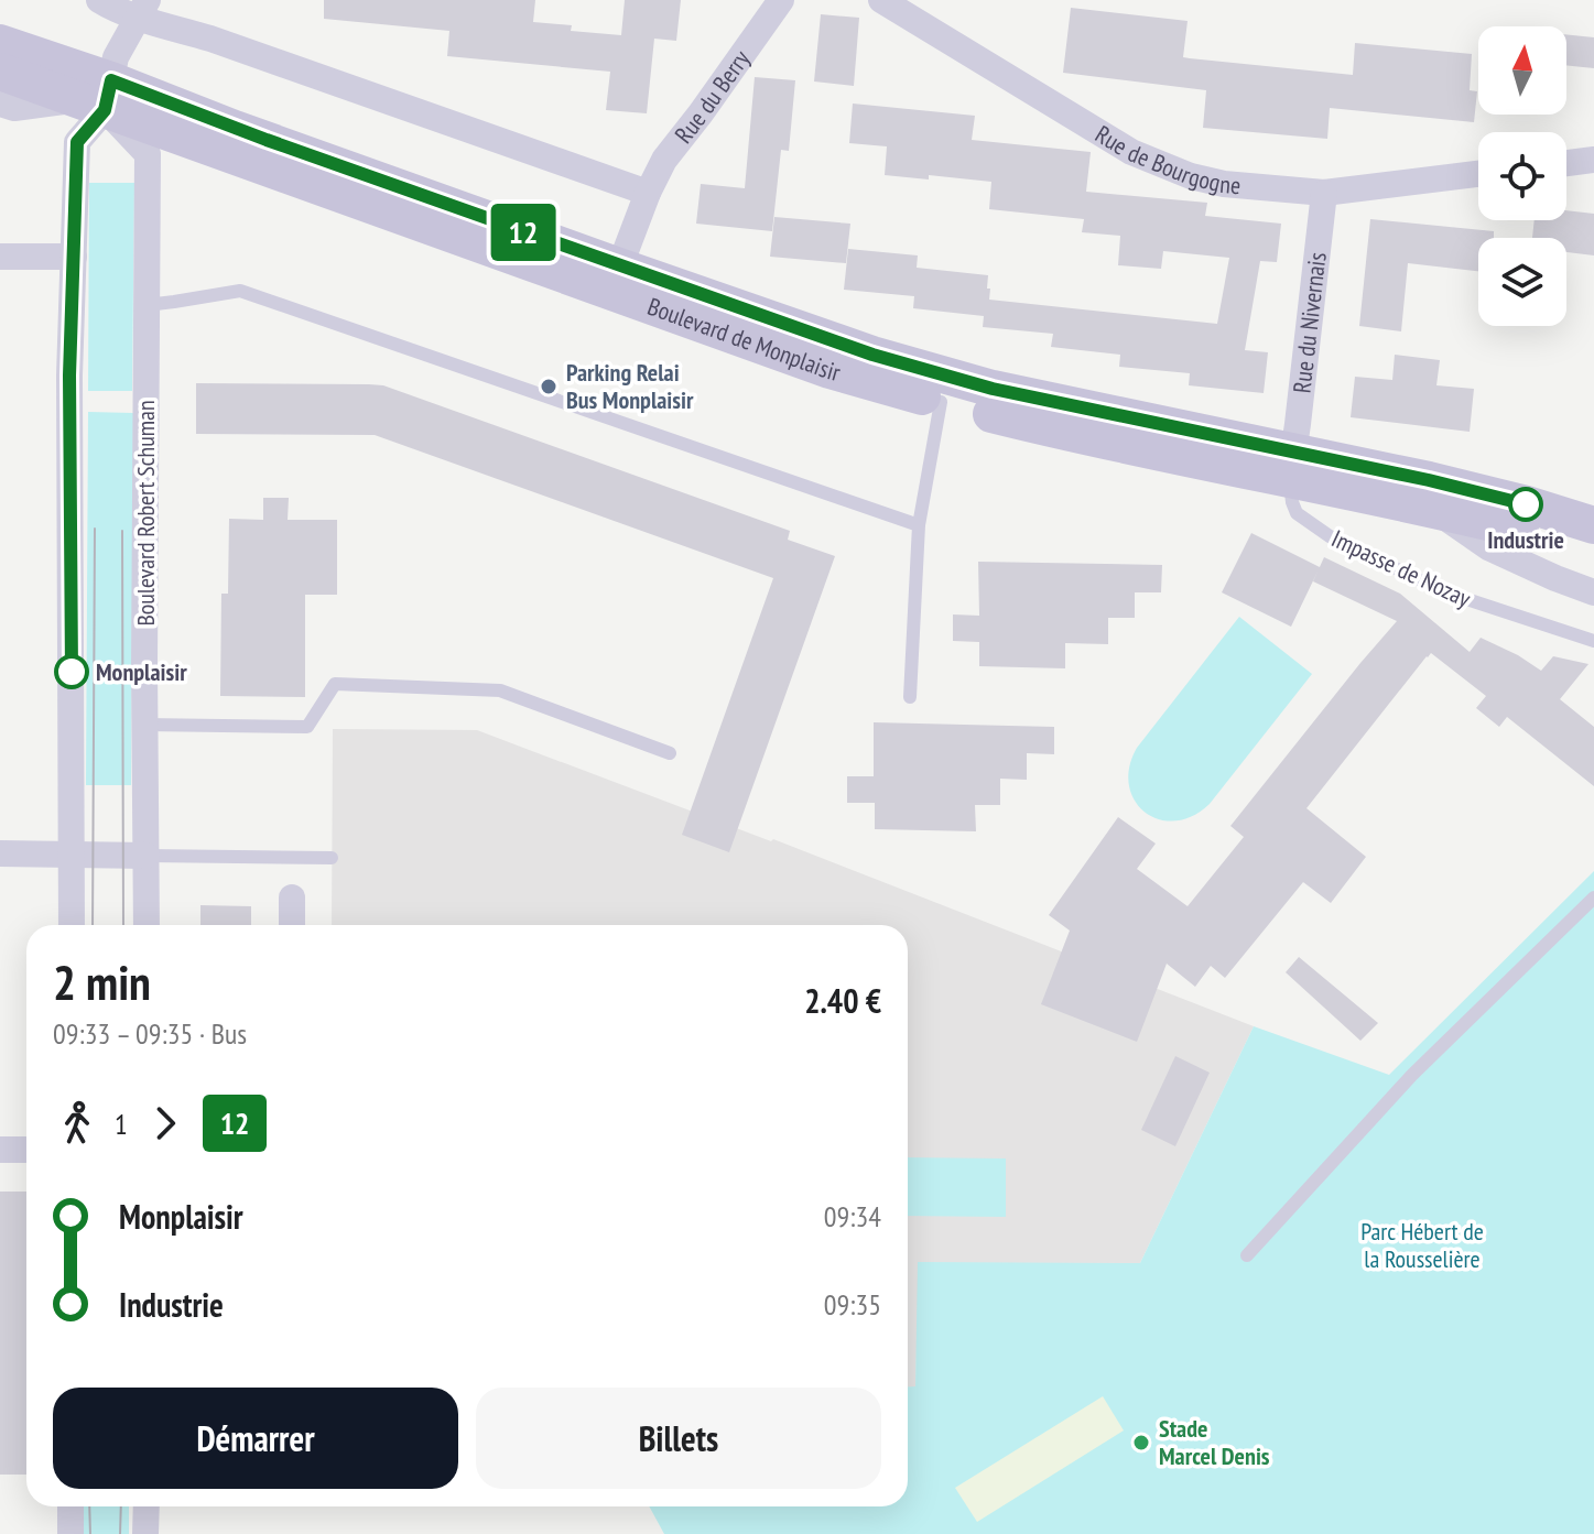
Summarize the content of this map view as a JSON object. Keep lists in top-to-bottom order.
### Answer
{
  "streets": {
    "main road": ["Boulevard de Monplaisir"],
    "street": [
      "Rue du Berry",
      "Rue de Bourgogne",
      "Rue du Nivernais",
      "Boulevard Robert Schuman"
    ],
    "lane": ["Impasse de Nozay"]
  },
  "crossings": [
    ["Rue de Bourgogne", "Rue du Nivernais"],
    ["Rue du Nivernais", "Boulevard de Monplaisir"],
    ["Rue du Nivernais", "Impasse de Nozay"],
    ["Boulevard de Monplaisir", "Boulevard Robert Schuman"],
    ["Boulevard de Monplaisir", "Impasse de Nozay"]
  ],
  "parks": ["Parc Hébert de la Rousselière"],
  "places": [
    "Parking Relai Bus Monplaisir",
    "Industrie",
    "Monplaisir",
    "Stade Marcel Denis"
  ],
  "lines": ["bus line 12"],
  "north": "top",
  "page": {
    "on_map": "12",
    "heading": ["2 min", "09:33 – 09:35 · Bus", "2.40 €"],
    "legs": ["1", "12"],
    "list": [
      {
        "name": "Monplaisir",
        "value": "09:34"
      },
      {
        "name": "Industrie",
        "value": "09:35"
      }
    ],
    "buttons": ["Démarrer", "Billets"]
  }
}
